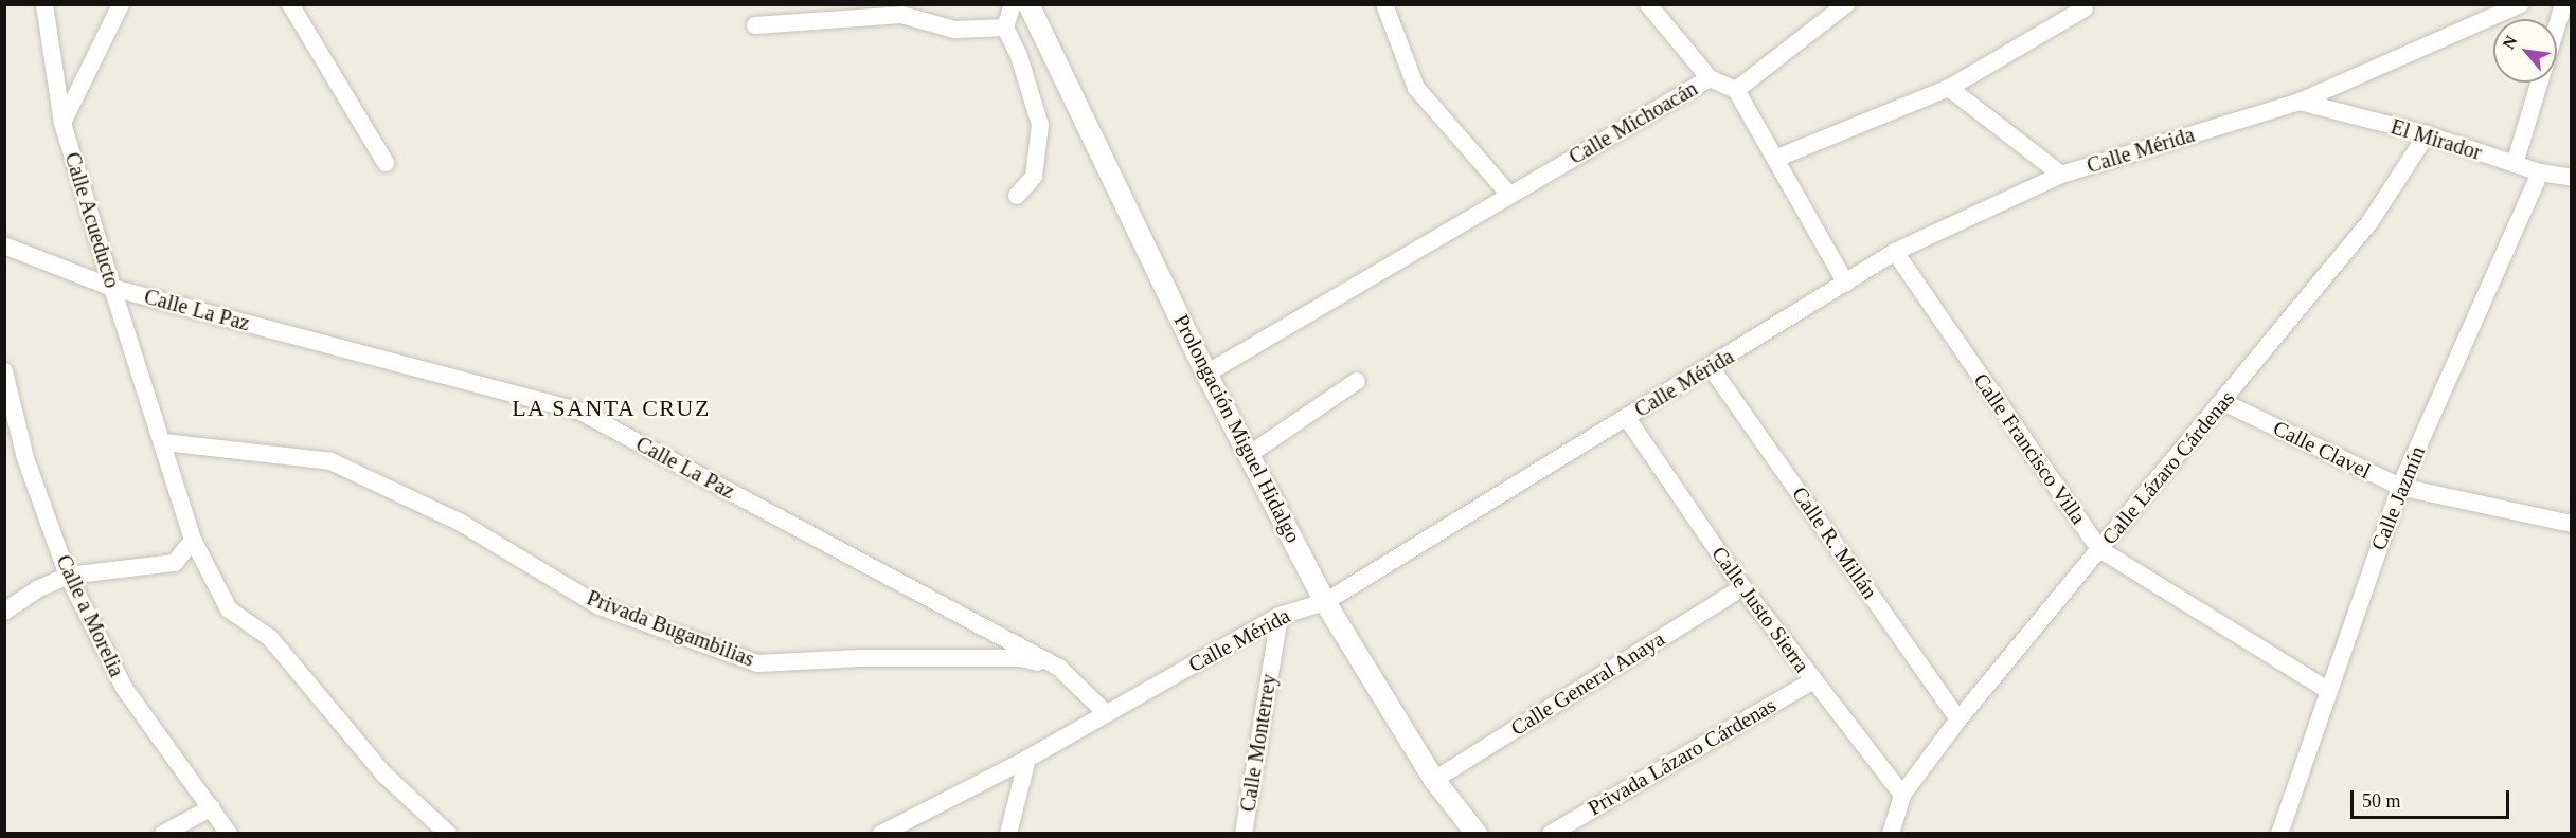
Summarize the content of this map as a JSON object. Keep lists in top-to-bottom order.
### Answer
{
  "streets": {
    "street": [
      "Calle Michoacán",
      "El Mirador",
      "Calle Mérida",
      "Calle Acueducto",
      "Calle La Paz",
      "Prolongación Miguel Hidalgo",
      "Calle Francisco Villa",
      "Calle Clavel",
      "Calle Lázaro Cárdenas",
      "Calle Jazmín",
      "Calle R. Millán",
      "Calle Justo Sierra",
      "Calle a Morelia",
      "Privada Bugambilias",
      "Calle General Anaya",
      "Calle Monterrey",
      "Privada Lázaro Cárdenas"
    ]
  },
  "crossings": [
    ["Calle Michoacán", "Prolongación Miguel Hidalgo"],
    ["El Mirador", "Calle Mérida"],
    ["El Mirador", "Calle Lázaro Cárdenas"],
    ["El Mirador", "Calle Jazmín"],
    ["Calle Mérida", "Calle La Paz"],
    ["Calle Mérida", "Prolongación Miguel Hidalgo"],
    ["Calle Mérida", "Calle Francisco Villa"],
    ["Calle Mérida", "Calle R. Millán"],
    ["Calle Mérida", "Calle Justo Sierra"],
    ["Calle Mérida", "Calle Monterrey"],
    ["Calle Acueducto", "Calle La Paz"],
    ["Calle Acueducto", "Privada Bugambilias"],
    ["Calle La Paz", "Privada Bugambilias"],
    ["Prolongación Miguel Hidalgo", "Calle General Anaya"],
    ["Calle Francisco Villa", "Calle Lázaro Cárdenas"],
    ["Calle Francisco Villa", "Calle Jazmín"],
    ["Calle Clavel", "Calle Lázaro Cárdenas"],
    ["Calle Clavel", "Calle Jazmín"],
    ["Calle Lázaro Cárdenas", "Calle R. Millán"],
    ["Calle Lázaro Cárdenas", "Calle Justo Sierra"],
    ["Calle Justo Sierra", "Calle General Anaya"],
    ["Calle Justo Sierra", "Privada Lázaro Cárdenas"]
  ],
  "districts": ["LA SANTA CRUZ"],
  "scale_bar": "50 m",
  "north": "top left"
}
